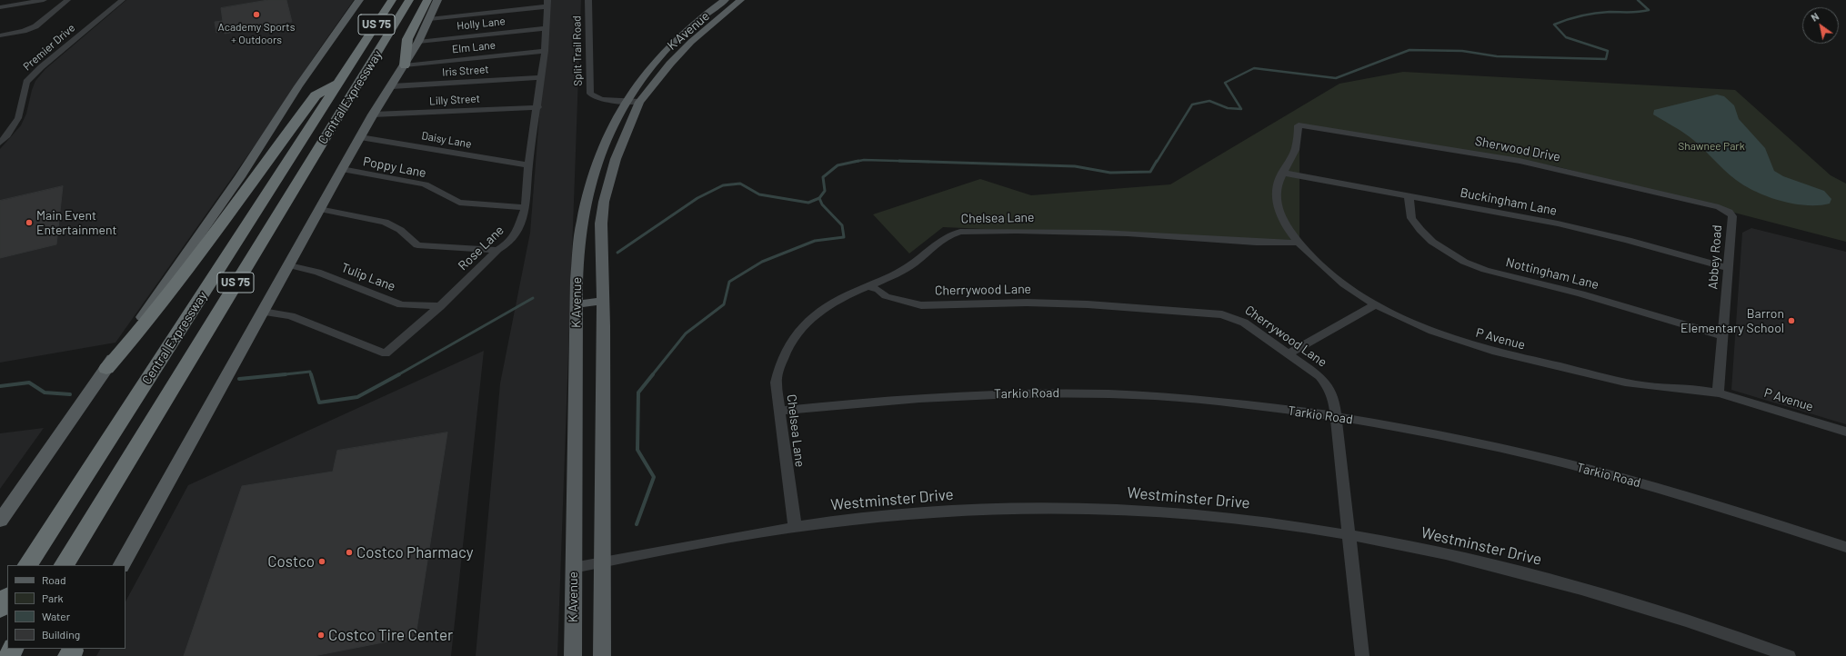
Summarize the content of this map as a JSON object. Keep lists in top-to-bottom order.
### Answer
{
  "streets": {
    "highway": ["US 75", "Central Expressway"],
    "main road": ["K Avenue"],
    "street": [
      "Holly Lane",
      "Premier Drive",
      "Elm Lane",
      "Split Trail Road",
      "Iris Street",
      "Lilly Street",
      "Daisy Lane",
      "Sherwood Drive",
      "Poppy Lane",
      "Buckingham Lane",
      "Chelsea Lane",
      "Rose Lane",
      "Abbey Road",
      "Nottingham Lane",
      "Tulip Lane",
      "Cherrywood Lane",
      "P Avenue",
      "Tarkio Road",
      "Westminster Drive"
    ]
  },
  "crossings": [
    ["Holly Lane", "Rose Lane"],
    ["K Avenue", "Split Trail Road"],
    ["K Avenue", "Westminster Drive"],
    ["Elm Lane", "Rose Lane"],
    ["Iris Street", "Rose Lane"],
    ["Lilly Street", "Rose Lane"],
    ["Daisy Lane", "Rose Lane"],
    ["Sherwood Drive", "Abbey Road"],
    ["Sherwood Drive", "P Avenue"],
    ["Poppy Lane", "Rose Lane"],
    ["Buckingham Lane", "Abbey Road"],
    ["Buckingham Lane", "Nottingham Lane"],
    ["Buckingham Lane", "P Avenue"],
    ["Chelsea Lane", "Cherrywood Lane"],
    ["Chelsea Lane", "P Avenue"],
    ["Chelsea Lane", "Tarkio Road"],
    ["Chelsea Lane", "Westminster Drive"],
    ["Rose Lane", "Tulip Lane"],
    ["Abbey Road", "Nottingham Lane"],
    ["Abbey Road", "P Avenue"],
    ["Cherrywood Lane", "Tarkio Road"],
    ["Cherrywood Lane", "Westminster Drive"]
  ],
  "parks": ["Shawnee Park"],
  "places": [
    "Academy Sports + Outdoors",
    "Main Event Entertainment",
    "Barron Elementary School",
    "Costco Pharmacy",
    "Costco",
    "Costco Tire Center"
  ],
  "legend": [
    "Road",
    "Park",
    "Water",
    "Building"
  ],
  "north": "top left"
}
